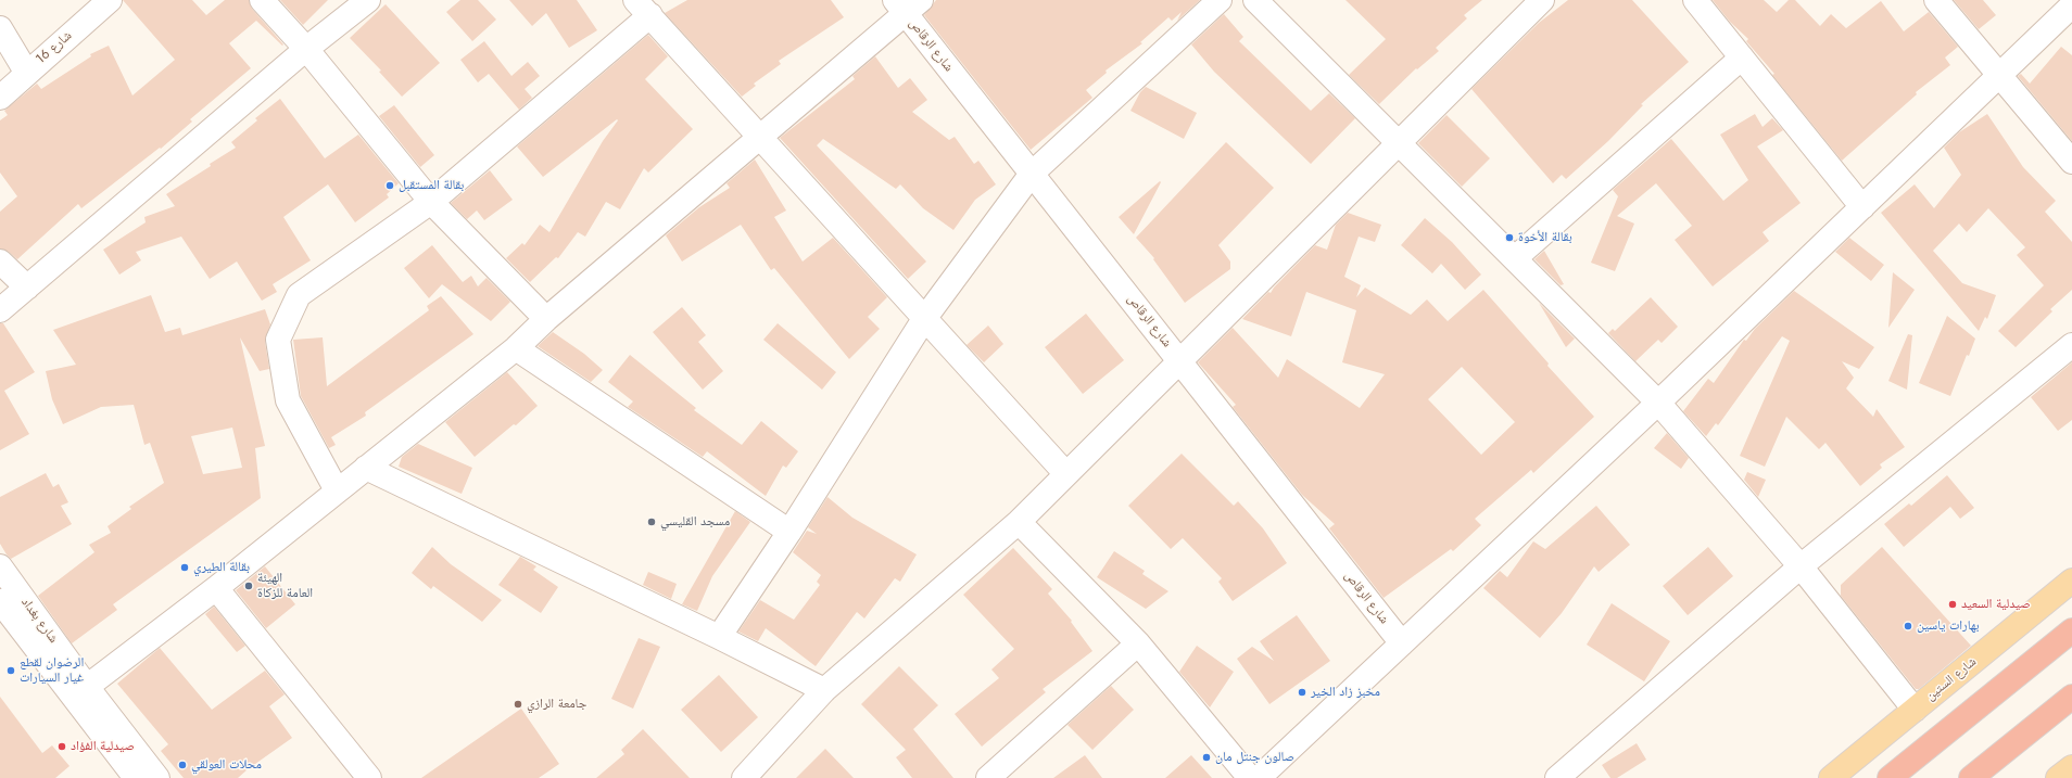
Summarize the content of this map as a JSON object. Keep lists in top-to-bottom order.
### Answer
{
  "streets": {
    "main road": ["شارع الستين"],
    "street": ["شارع الرقاص", "شارع 16", "شارع بغداد"]
  },
  "places": [
    "بقالة المستقبل",
    "بقالة الأخوة",
    "مسجد القليسي",
    "بقالة الطيري",
    "الهيئة العامة للزكاة",
    "صيدلية السعيد",
    "بهارات ياسين",
    "الرضوان لقطع غيار السيارات",
    "مخبز زاد الخير",
    "جامعة الرازي",
    "صيدلية الفؤاد",
    "صالون جنتل مان",
    "محلات العولقي"
  ]
}
